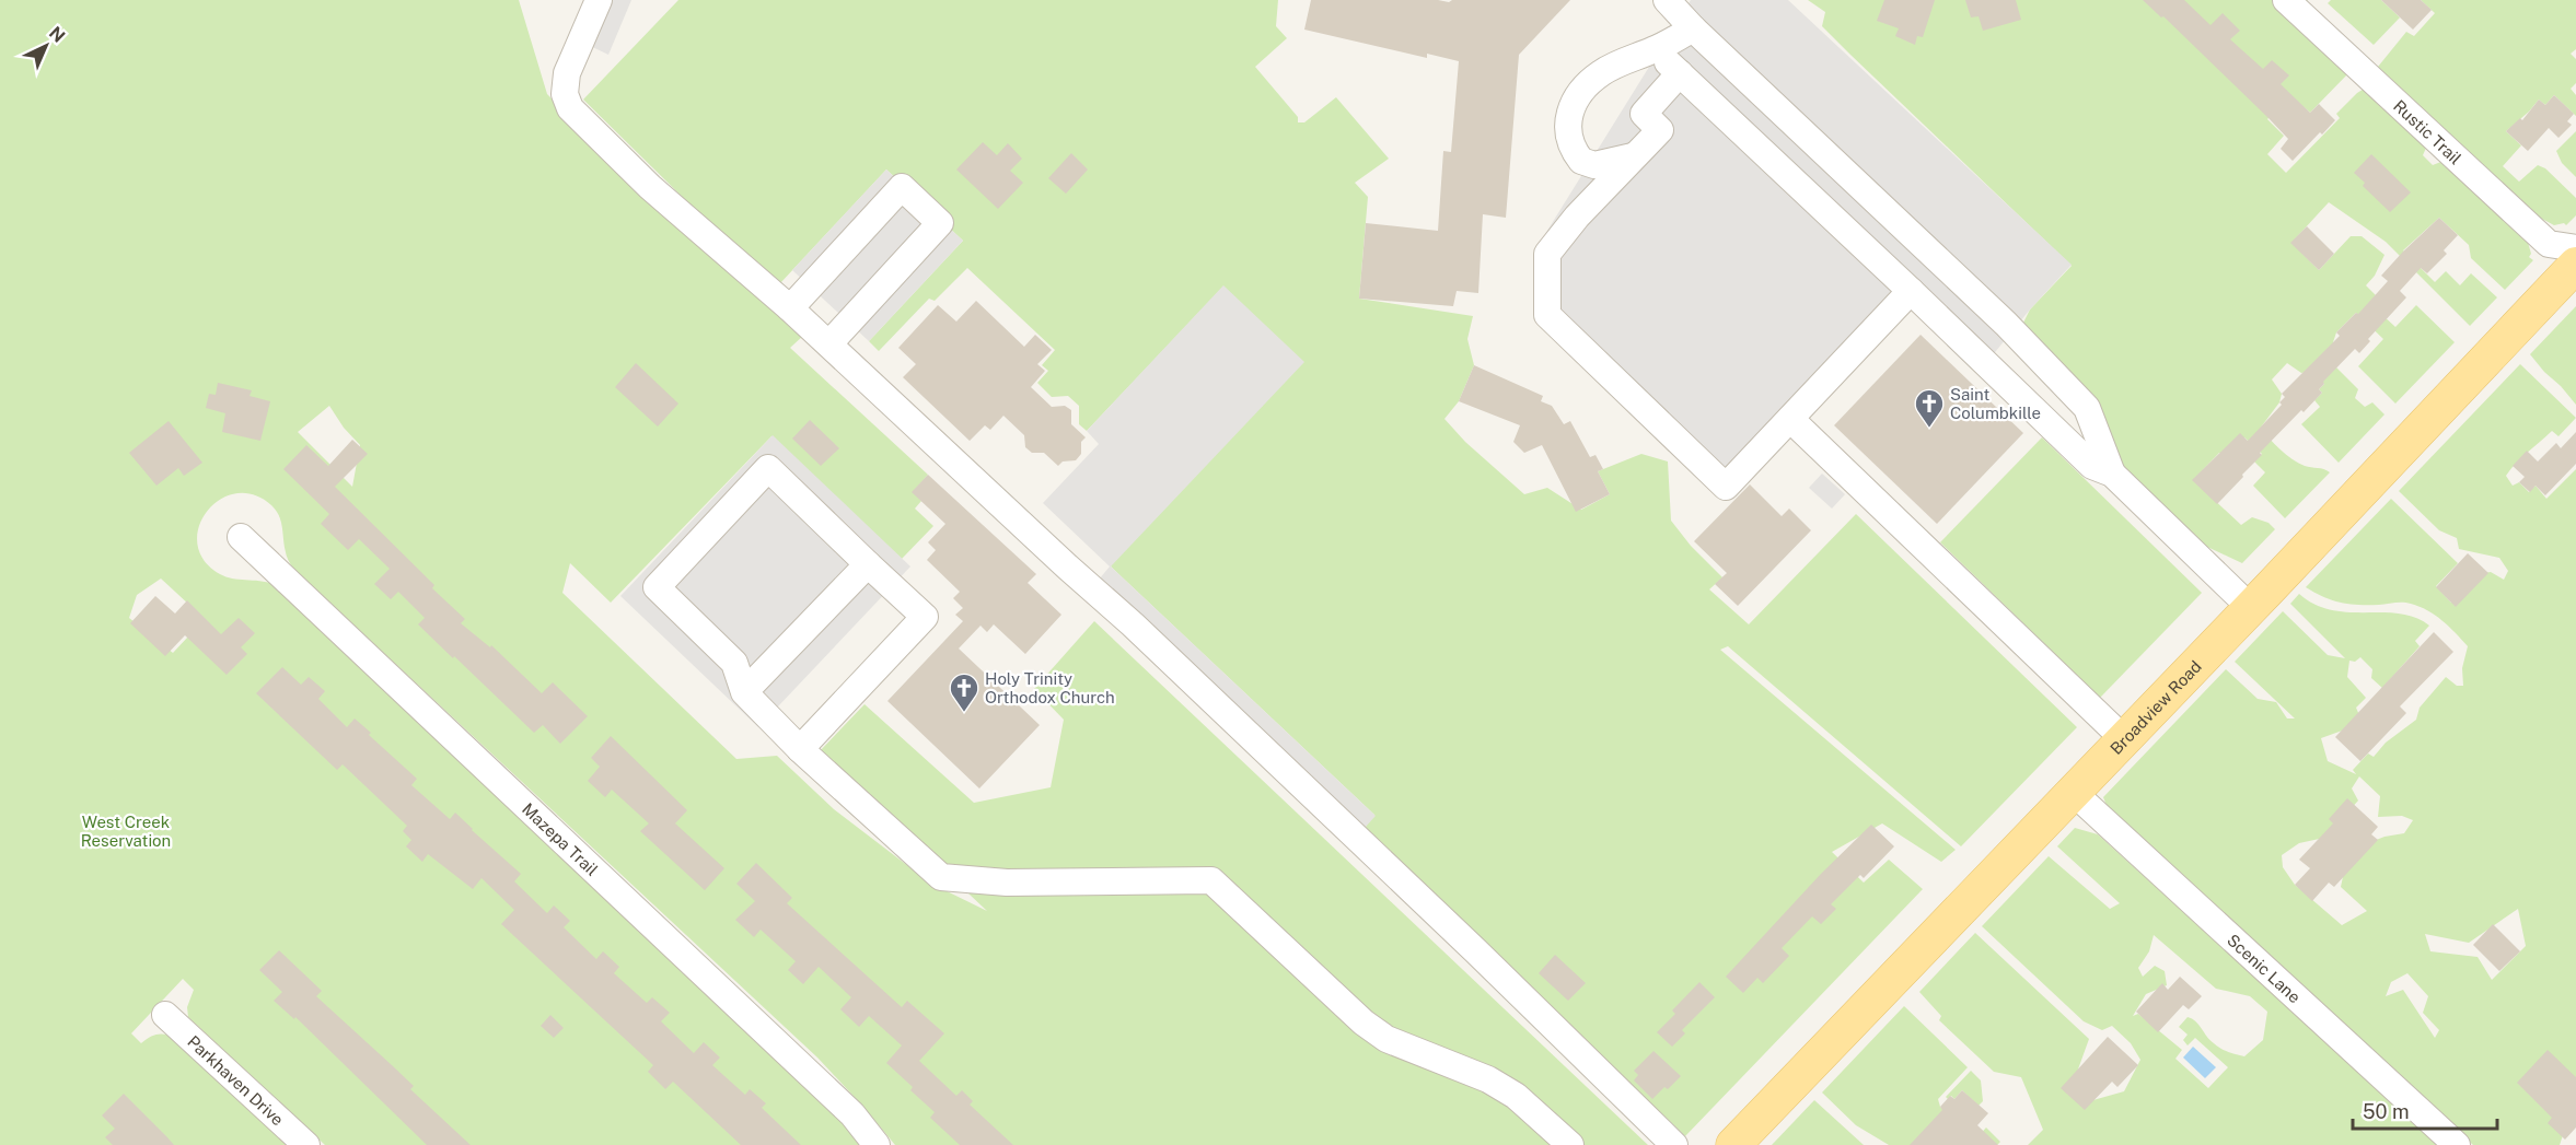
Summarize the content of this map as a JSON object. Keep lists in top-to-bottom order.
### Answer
{
  "streets": {
    "main road": ["Broadview Road"],
    "street": [
      "Rustic Trail",
      "Mazepa Trail",
      "Scenic Lane",
      "Parkhaven Drive"
    ]
  },
  "crossings": [
    ["Broadview Road", "Scenic Lane"]
  ],
  "parks": ["West Creek Reservation"],
  "places": {
    "church": ["Saint Columbkille", "Holy Trinity Orthodox Church"]
  },
  "scale_bar": "50 m",
  "north": "top right"
}
